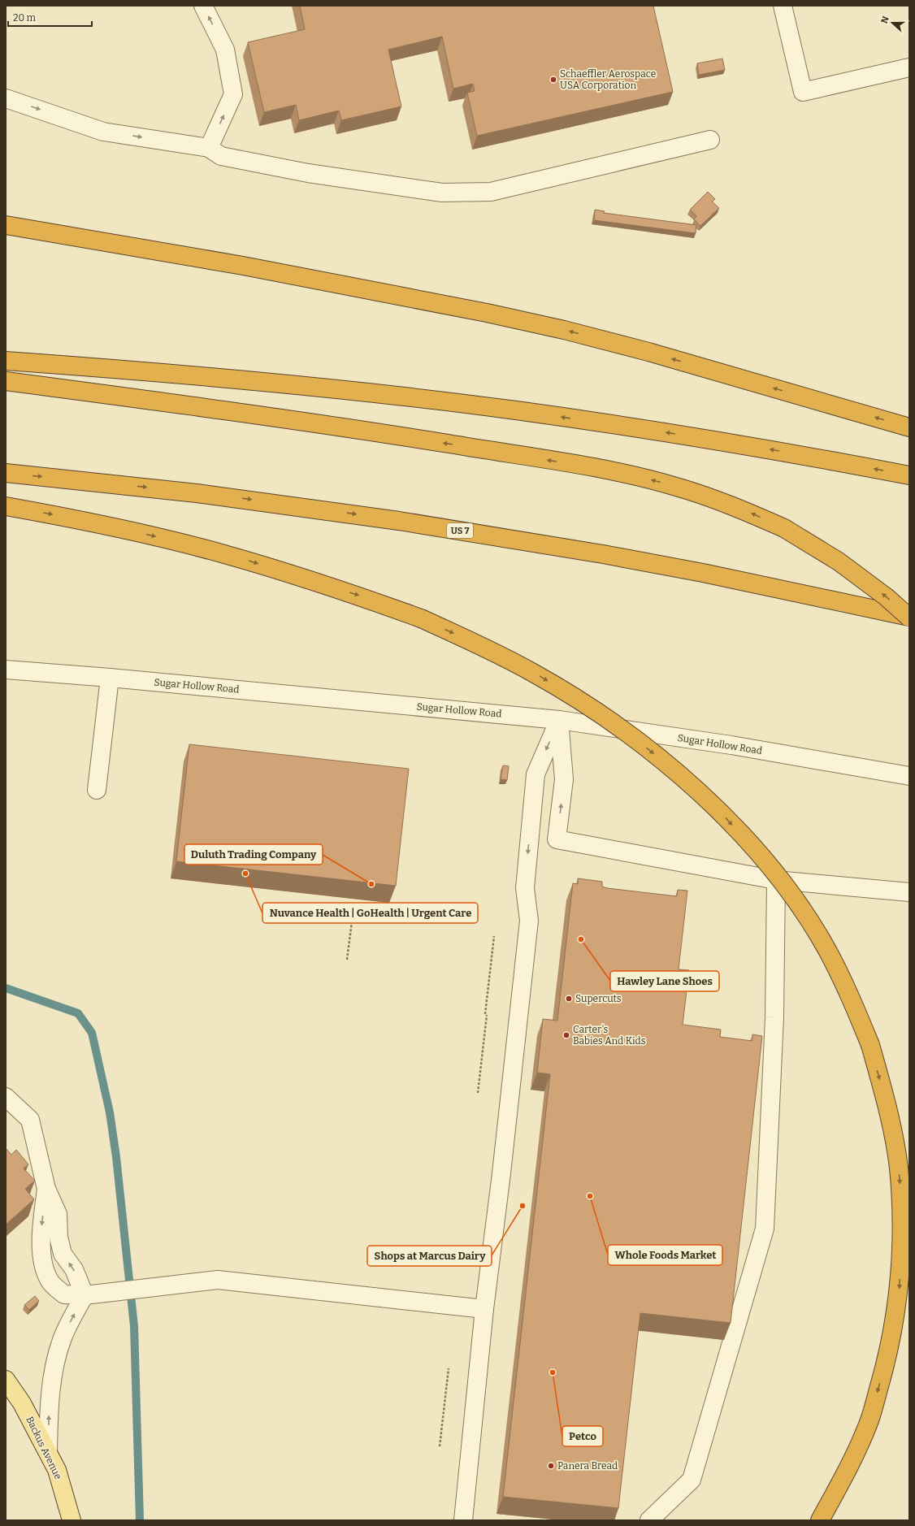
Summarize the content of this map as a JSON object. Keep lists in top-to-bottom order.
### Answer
{
  "streets": {
    "highway": ["US 7"],
    "main road": ["Backus Avenue"],
    "street": ["Sugar Hollow Road"]
  },
  "places": [
    "Schaeffler Aerospace USA Corporation",
    "Nuvance Health | GoHealth | Urgent Care",
    "Duluth Trading Company",
    "Hawley Lane Shoes",
    "Supercuts",
    "Carter's Babies And Kids",
    "Whole Foods Market",
    "Shops at Marcus Dairy",
    "Petco",
    "Panera Bread"
  ],
  "scale_bar": "20 m",
  "north": "left"
}
